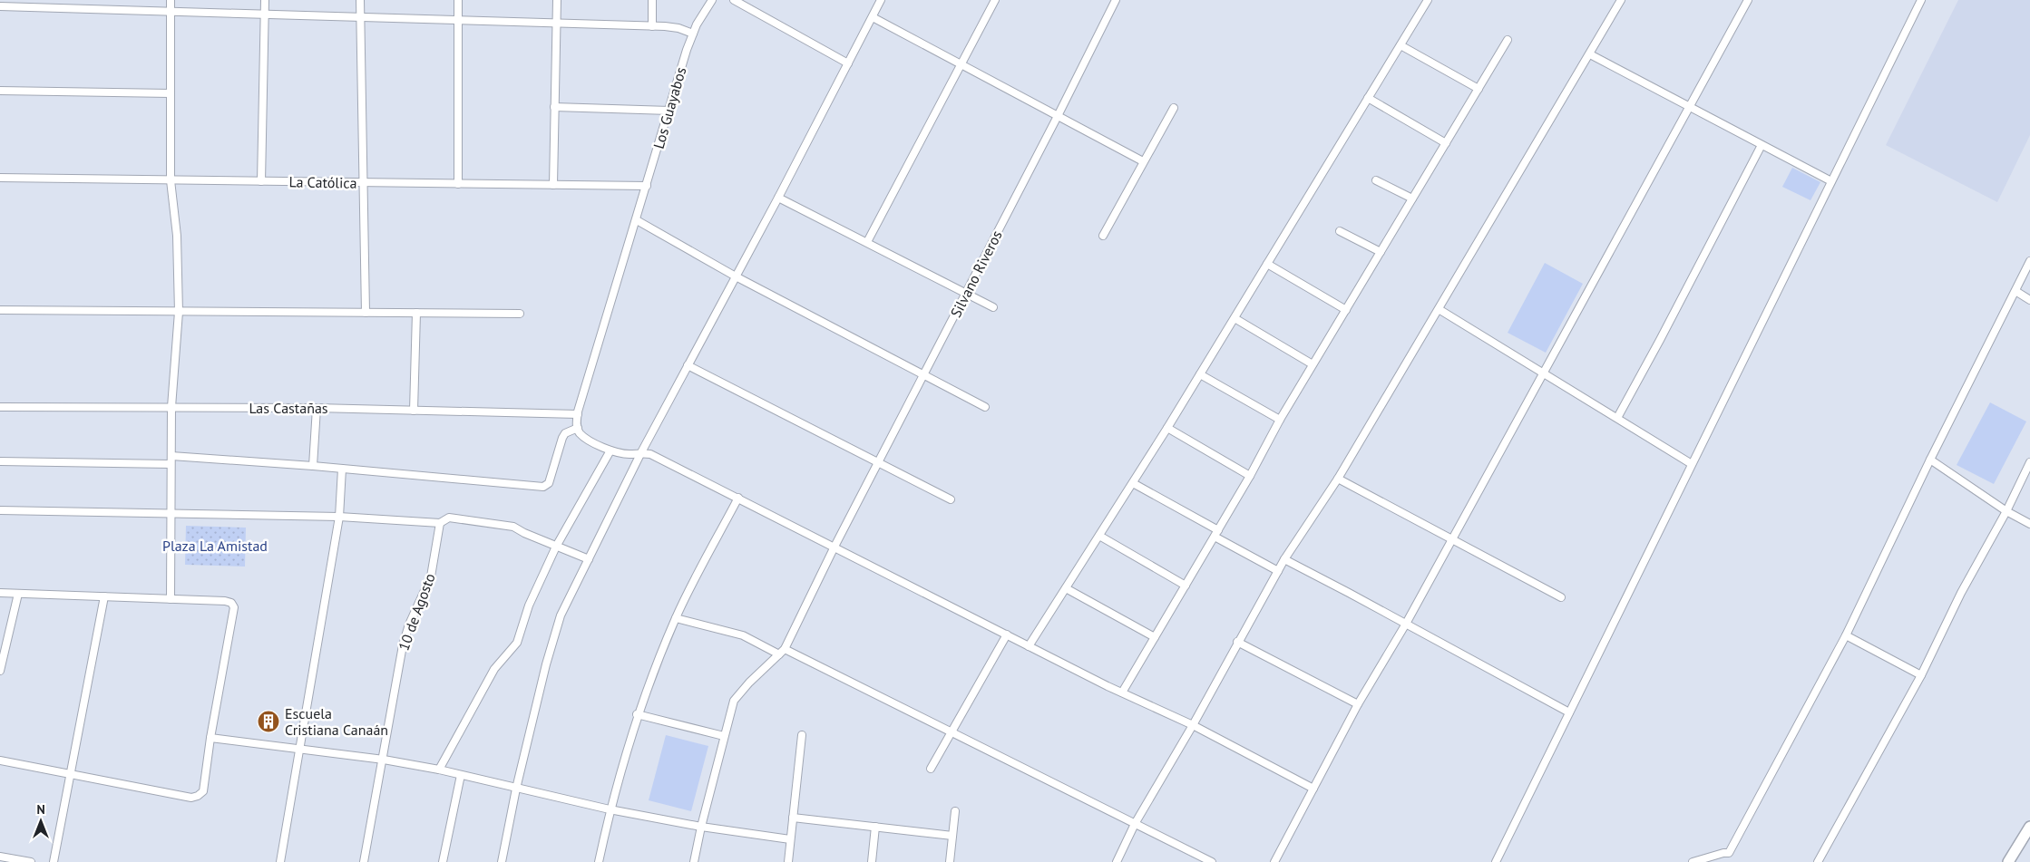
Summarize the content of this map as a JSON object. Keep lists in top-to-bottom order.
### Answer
{
  "streets": {
    "street": [
      "Los Guayabos",
      "La Católica",
      "Silvano Riveros",
      "Las Castañas",
      "10 de Agosto"
    ]
  },
  "crossings": [
    ["Los Guayabos", "La Católica"],
    ["Los Guayabos", "Las Castañas"]
  ],
  "parks": ["Plaza La Amistad"],
  "places": {
    "building": ["Escuela Cristiana Canaán"]
  },
  "north": "top"
}
